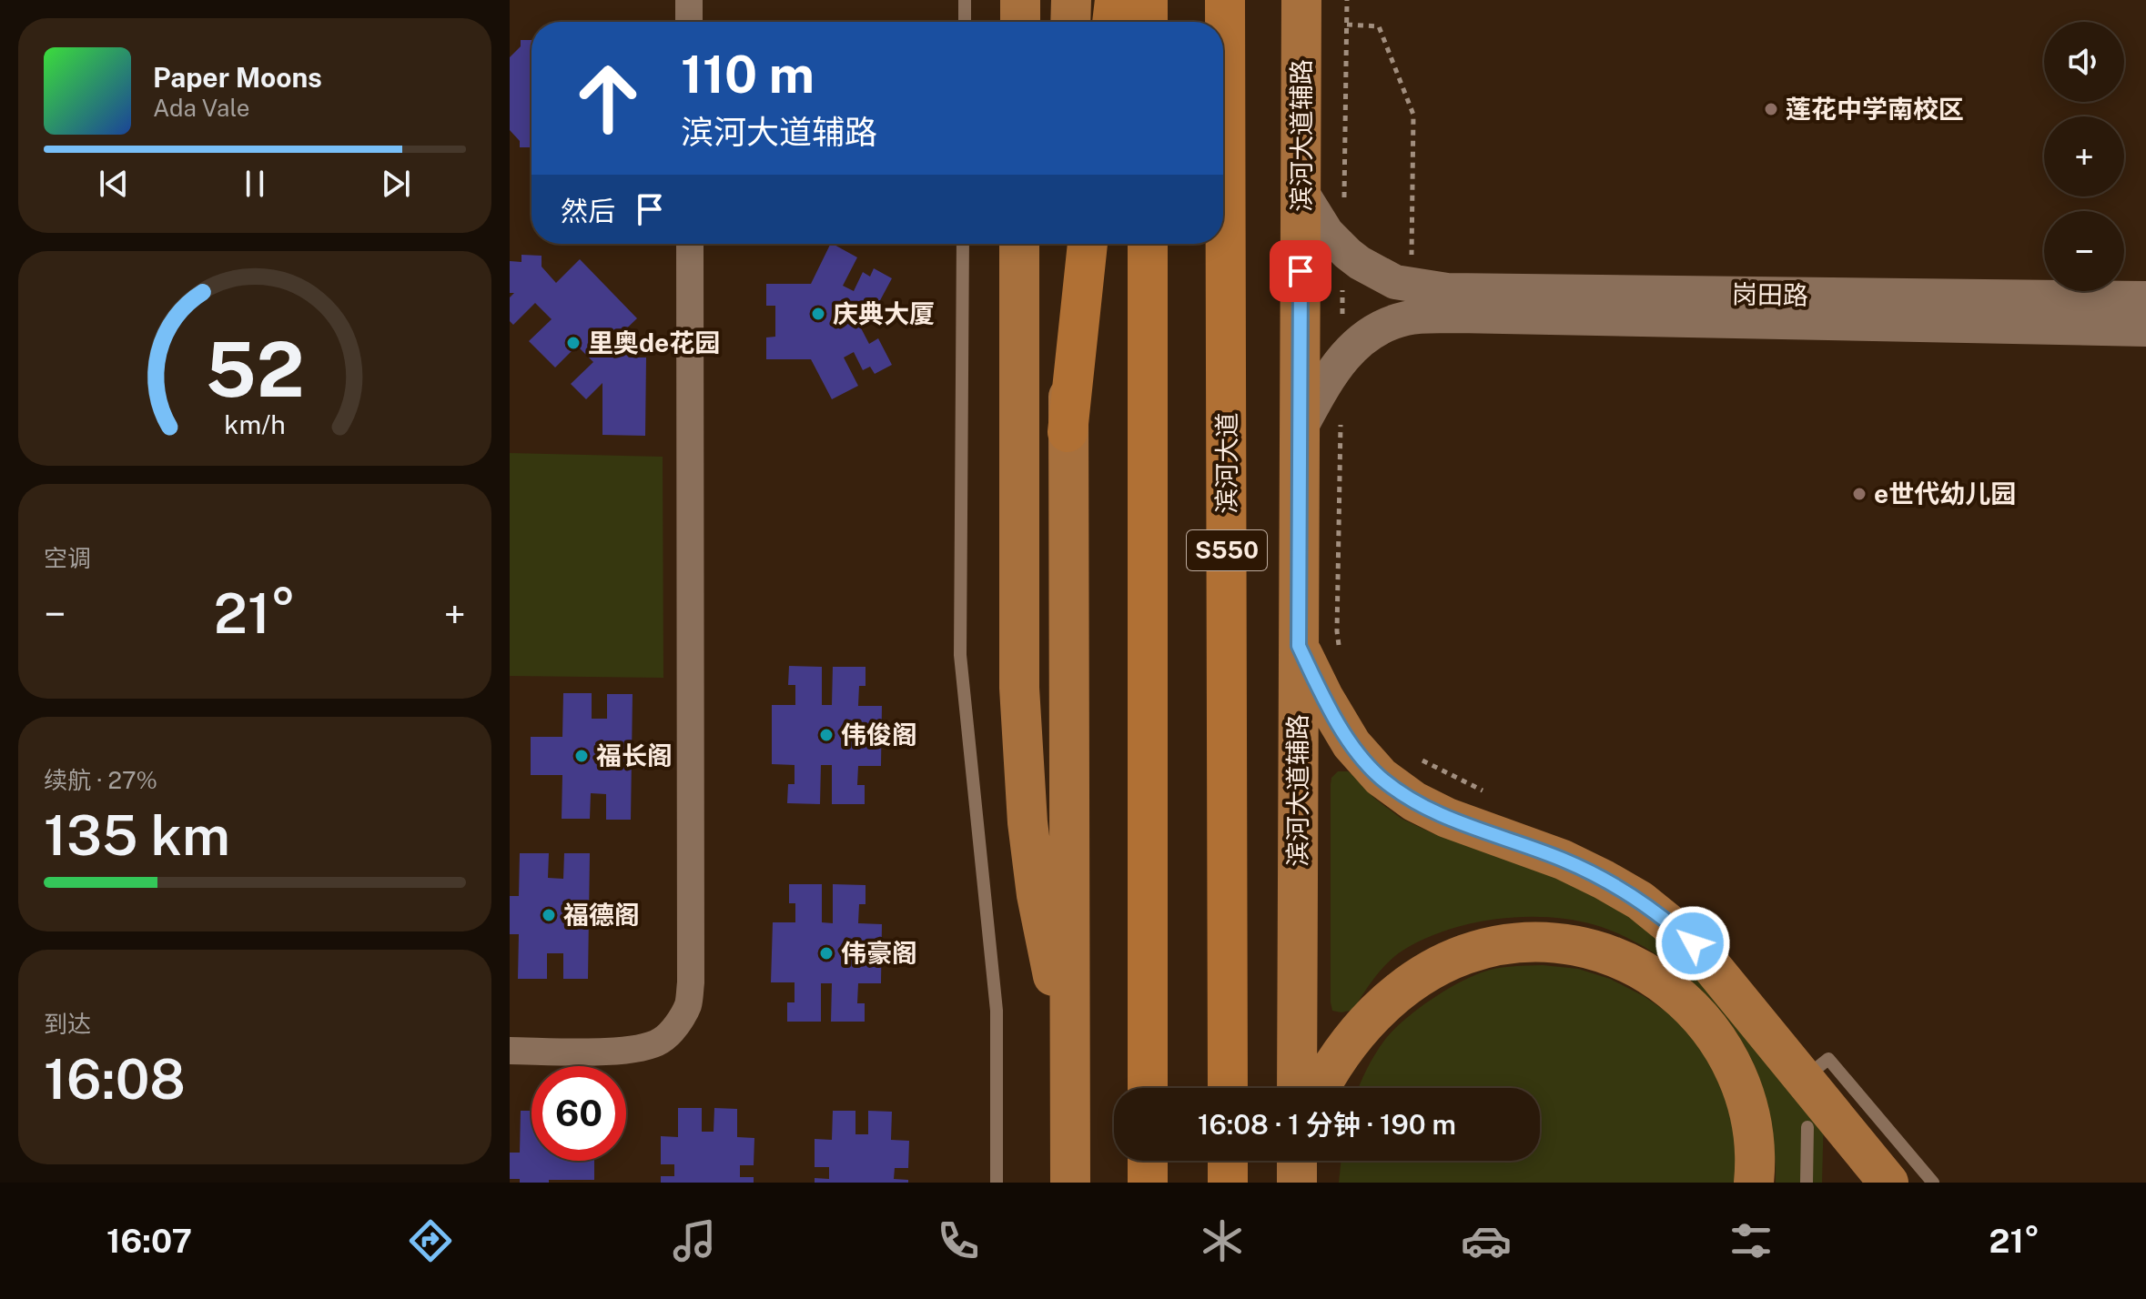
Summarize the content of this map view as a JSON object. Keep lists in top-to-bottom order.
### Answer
{
  "streets": {
    "highway": ["滨河大道", "S550"],
    "main road": ["滨河大道辅路"],
    "street": ["岗田路"]
  },
  "places": [
    "莲花中学南校区",
    "庆典大厦",
    "里奥de花园",
    "e世代幼儿园",
    "伟俊阁",
    "福长阁",
    "福德阁",
    "伟豪阁"
  ],
  "page": {
    "map_buttons": ["+", "−"],
    "turn": ["110 m", "滨河大道辅路"],
    "song": ["Paper Moons", "Ada Vale"],
    "then": "然后",
    "tile": [
      "空调",
      ["续航 · 27%", "135 km"],
      ["到达", "16:08"]
    ],
    "heat": ["−", "21°", "+"],
    "limit": "60",
    "trip": "16:08 · 1 分钟 · 190 m",
    "tabs": ["16:07", "21°"],
    "gauge": ["52", "km/h"]
  }
}
